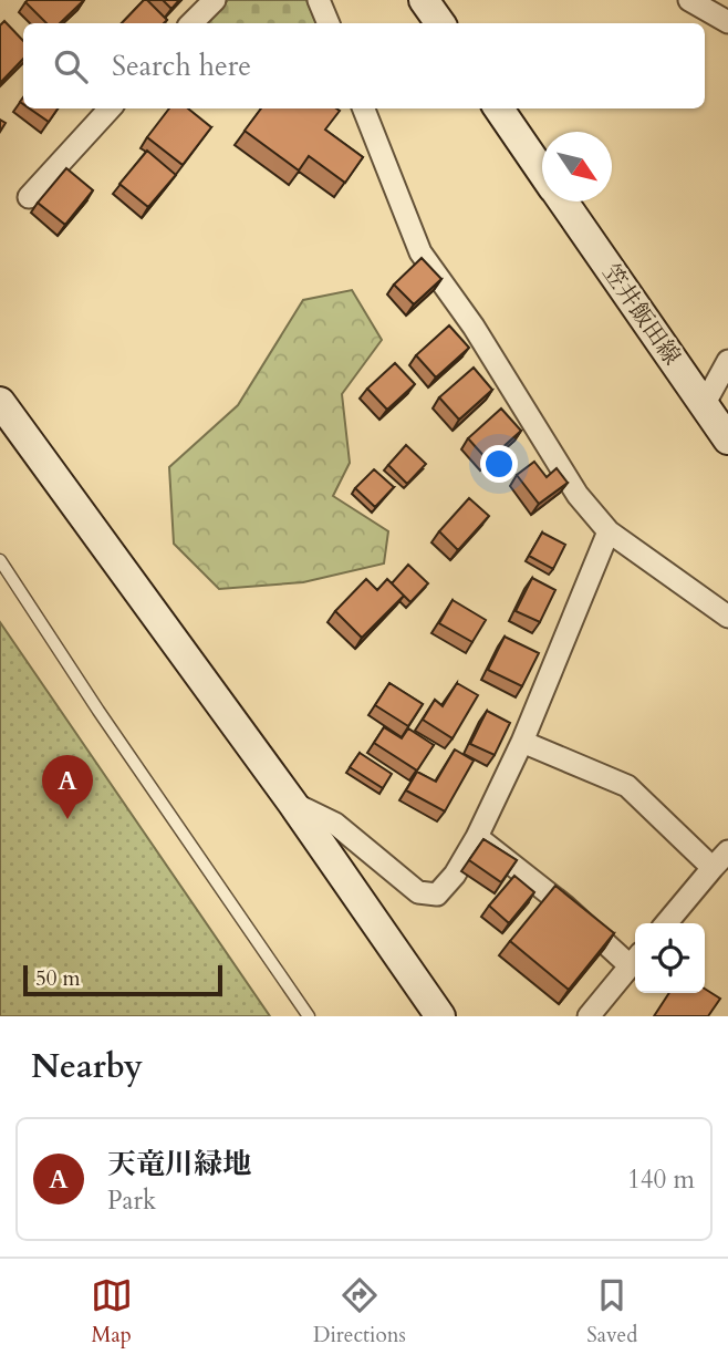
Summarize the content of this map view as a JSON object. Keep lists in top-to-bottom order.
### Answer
{
  "streets": {
    "street": ["笠井飯田線"]
  },
  "scale_bar": "50 m",
  "north": "bottom right",
  "page": {
    "search": "Search here",
    "pins": "A",
    "scale": "50 m",
    "heading": "Nearby",
    "list": [
      {
        "mark": "A",
        "name": "天竜川緑地",
        "note": "Park",
        "value": "140 m"
      }
    ],
    "nav": ["Map", "Directions", "Saved"]
  }
}
